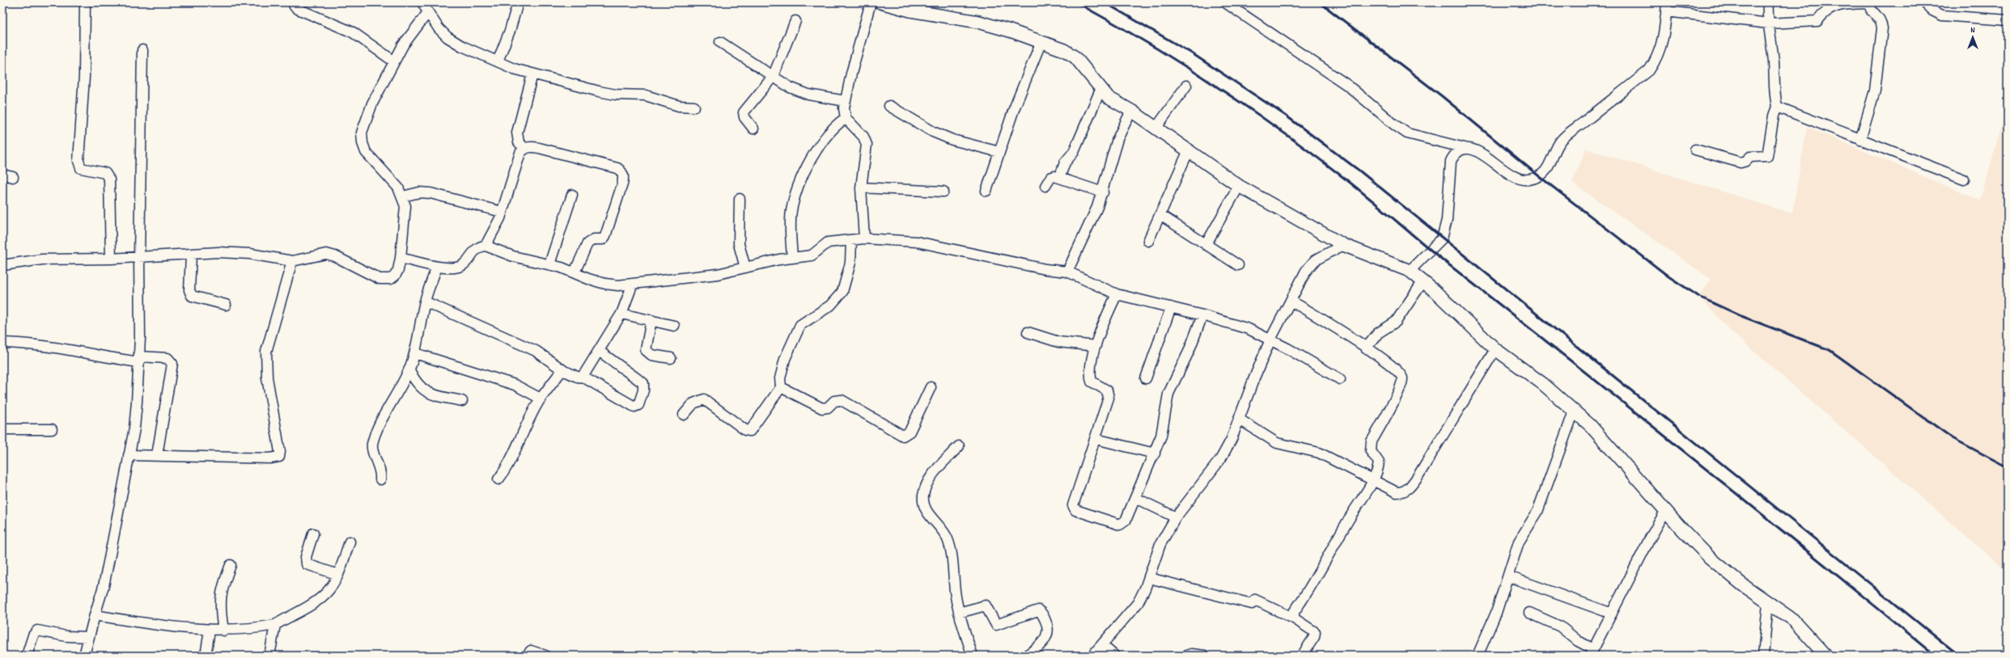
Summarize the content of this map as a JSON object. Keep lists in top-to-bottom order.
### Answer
{
  "north": "top"
}
